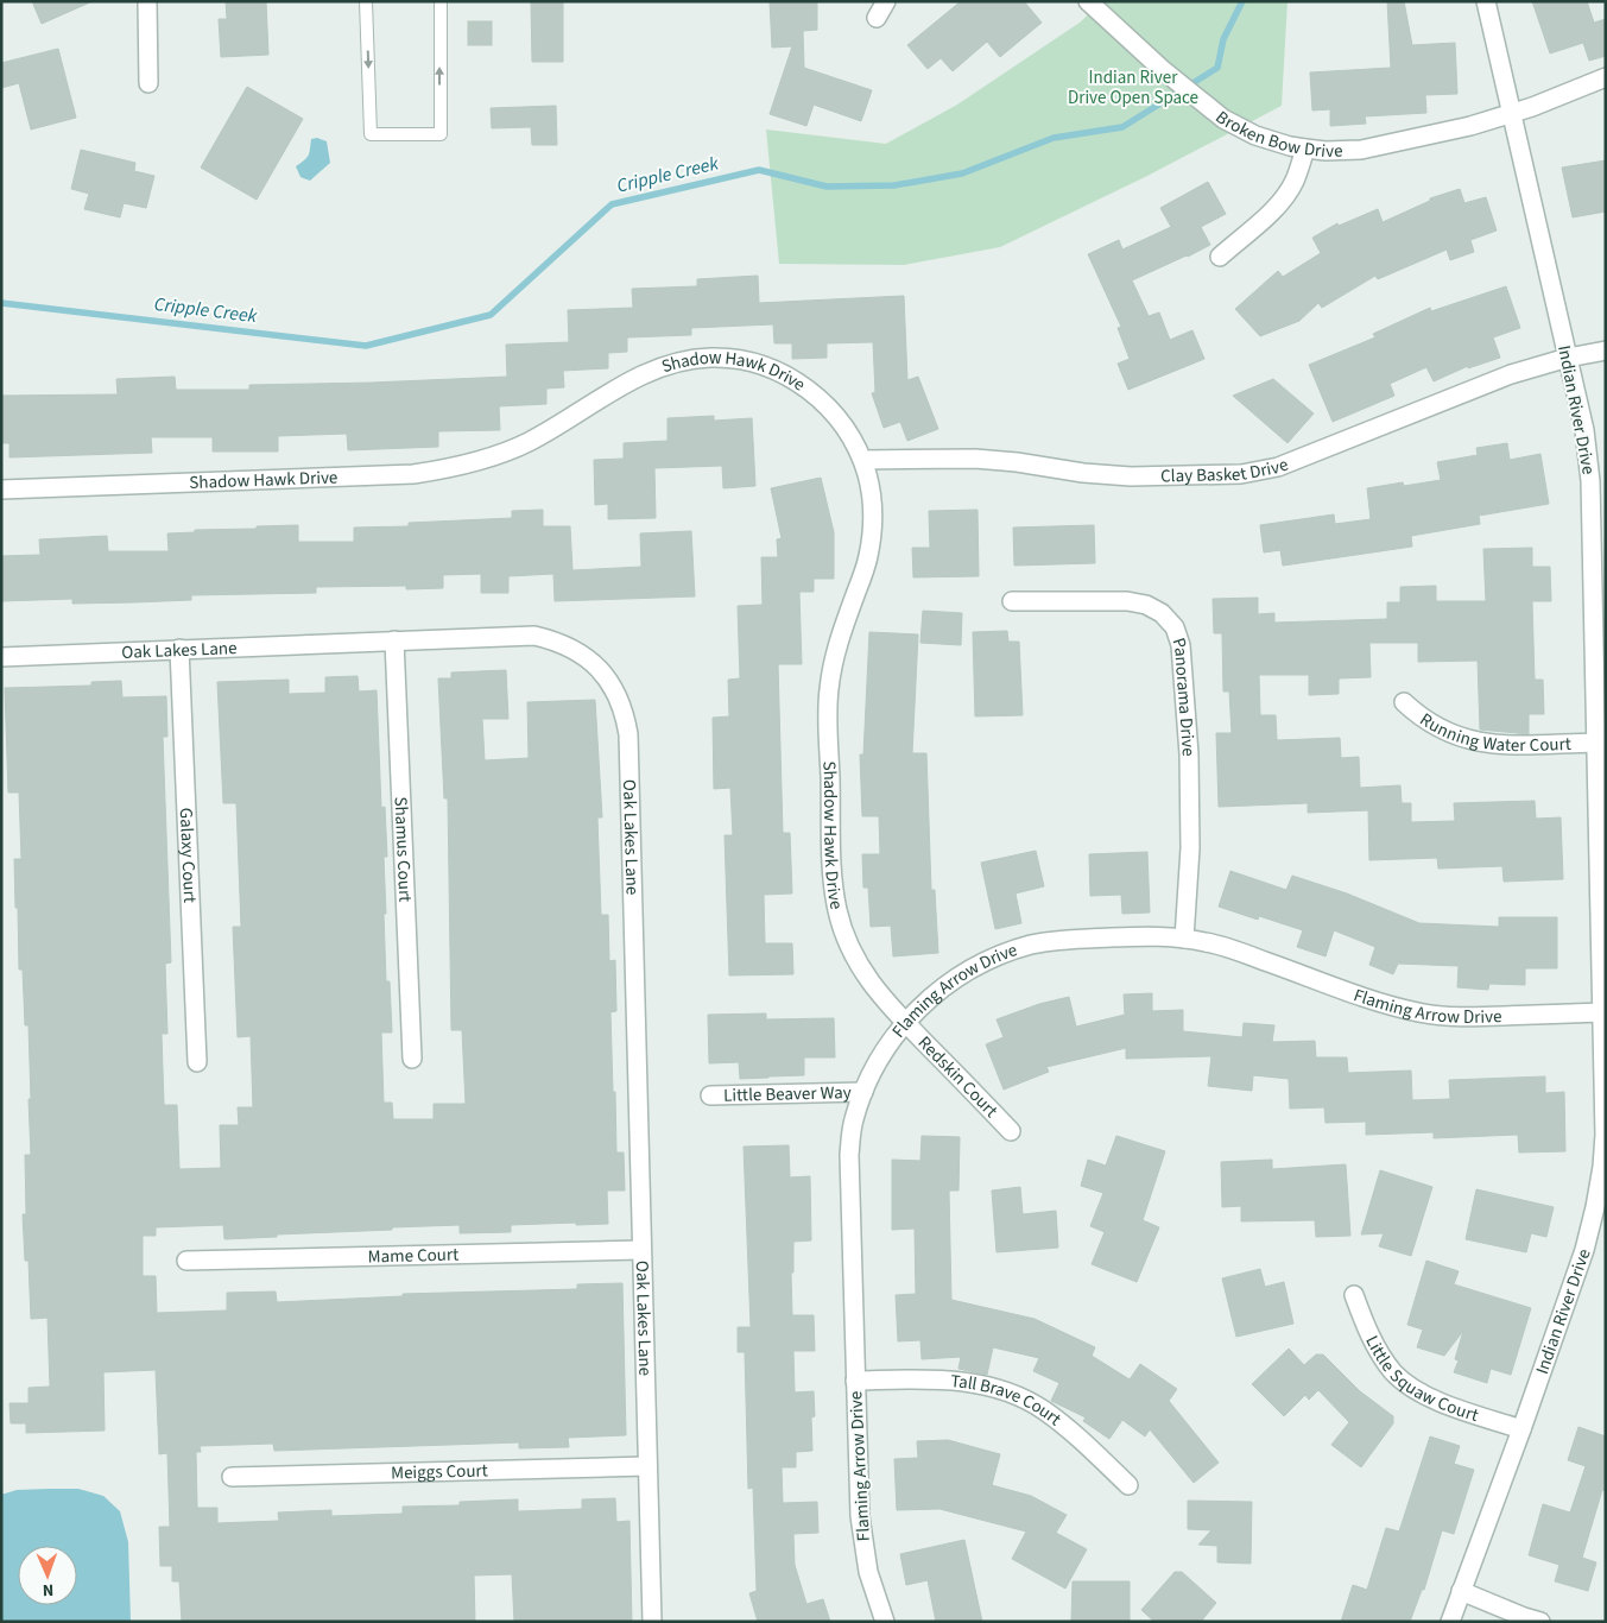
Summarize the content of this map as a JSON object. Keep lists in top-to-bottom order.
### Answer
{
  "streets": {
    "street": [
      "Broken Bow Drive",
      "Shadow Hawk Drive",
      "Indian River Drive",
      "Clay Basket Drive",
      "Oak Lakes Lane",
      "Panorama Drive",
      "Running Water Court",
      "Shamus Court",
      "Galaxy Court",
      "Flaming Arrow Drive",
      "Redskin Court",
      "Little Beaver Way",
      "Mame Court",
      "Little Squaw Court",
      "Tall Brave Court",
      "Meiggs Court"
    ]
  },
  "crossings": [
    ["Broken Bow Drive", "Indian River Drive"],
    ["Shadow Hawk Drive", "Clay Basket Drive"],
    ["Shadow Hawk Drive", "Flaming Arrow Drive"],
    ["Shadow Hawk Drive", "Redskin Court"],
    ["Indian River Drive", "Clay Basket Drive"],
    ["Indian River Drive", "Running Water Court"],
    ["Indian River Drive", "Flaming Arrow Drive"],
    ["Indian River Drive", "Little Squaw Court"],
    ["Oak Lakes Lane", "Shamus Court"],
    ["Oak Lakes Lane", "Galaxy Court"],
    ["Oak Lakes Lane", "Mame Court"],
    ["Oak Lakes Lane", "Meiggs Court"],
    ["Panorama Drive", "Flaming Arrow Drive"],
    ["Flaming Arrow Drive", "Redskin Court"],
    ["Flaming Arrow Drive", "Little Beaver Way"],
    ["Flaming Arrow Drive", "Tall Brave Court"]
  ],
  "water": ["Cripple Creek"],
  "parks": ["Indian River Drive Open Space"],
  "north": "bottom"
}
